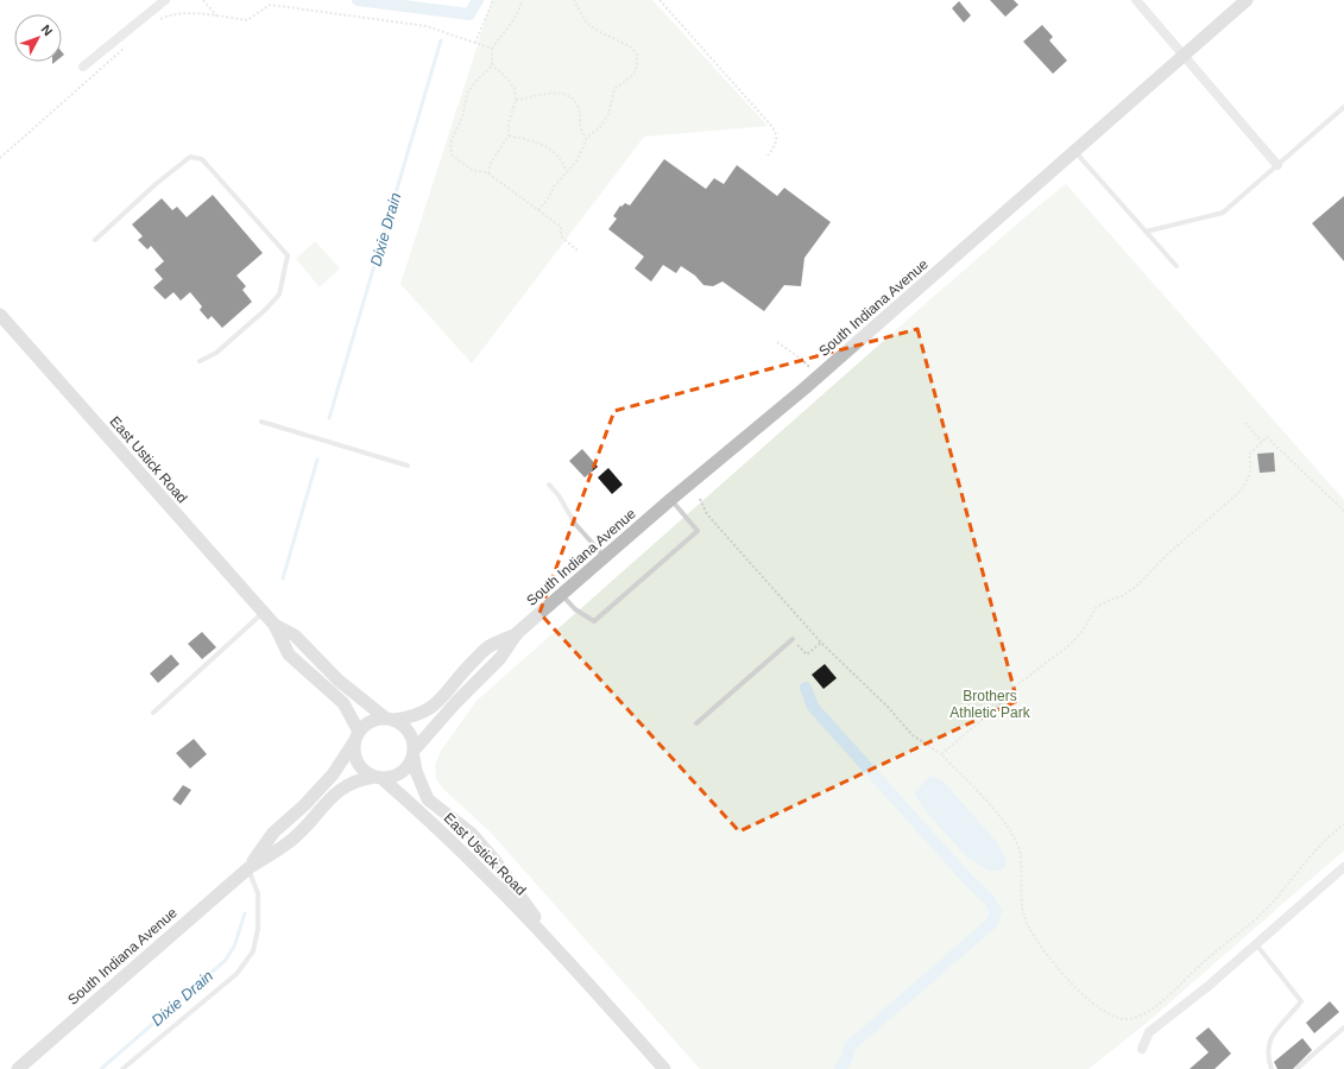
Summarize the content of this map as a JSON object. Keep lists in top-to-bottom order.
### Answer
{
  "streets": {
    "main road": ["South Indiana Avenue", "East Ustick Road"]
  },
  "crossings": [
    ["South Indiana Avenue", "East Ustick Road"]
  ],
  "water": ["Dixie Drain"],
  "parks": ["Brothers Athletic Park"],
  "north": "top right"
}
